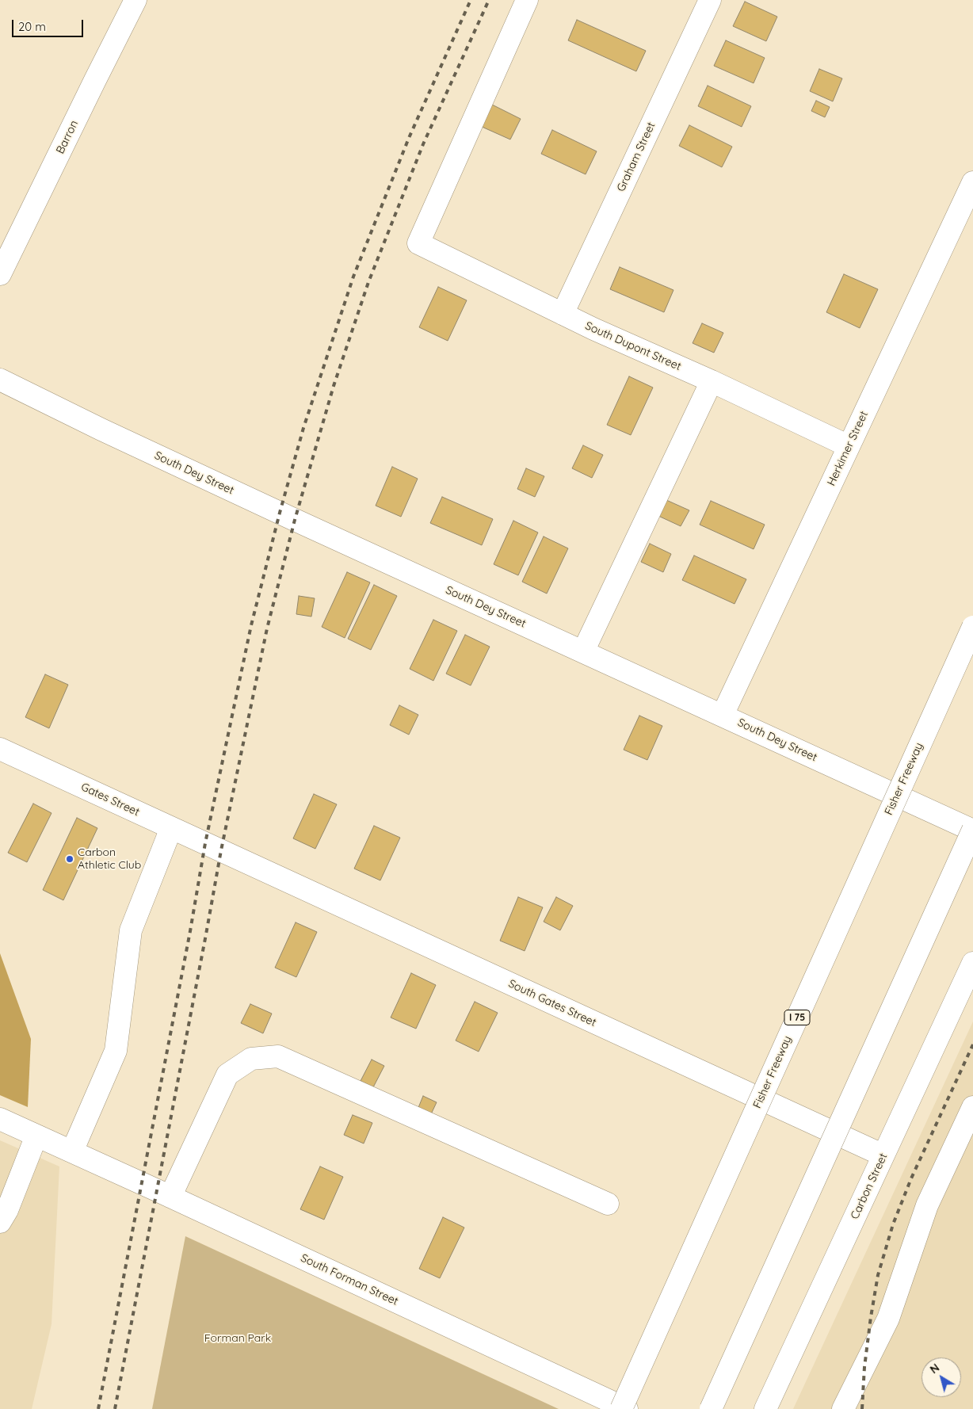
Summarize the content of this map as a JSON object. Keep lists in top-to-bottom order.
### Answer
{
  "streets": {
    "main road": [
      "Barron",
      "Graham Street",
      "South Dupont Street",
      "Herkimer Street",
      "South Dey Street",
      "Fisher Freeway",
      "Gates Street",
      "South Gates Street",
      "I 75",
      "Carbon Street",
      "South Forman Street"
    ]
  },
  "crossings": [
    ["Graham Street", "South Dupont Street"],
    ["South Dupont Street", "Herkimer Street"],
    ["Herkimer Street", "South Dey Street"],
    ["Gates Street", "South Gates Street"],
    ["South Gates Street", "Carbon Street"]
  ],
  "parks": ["Forman Park"],
  "places": ["Carbon Athletic Club"],
  "scale_bar": "20 m",
  "north": "top left"
}
